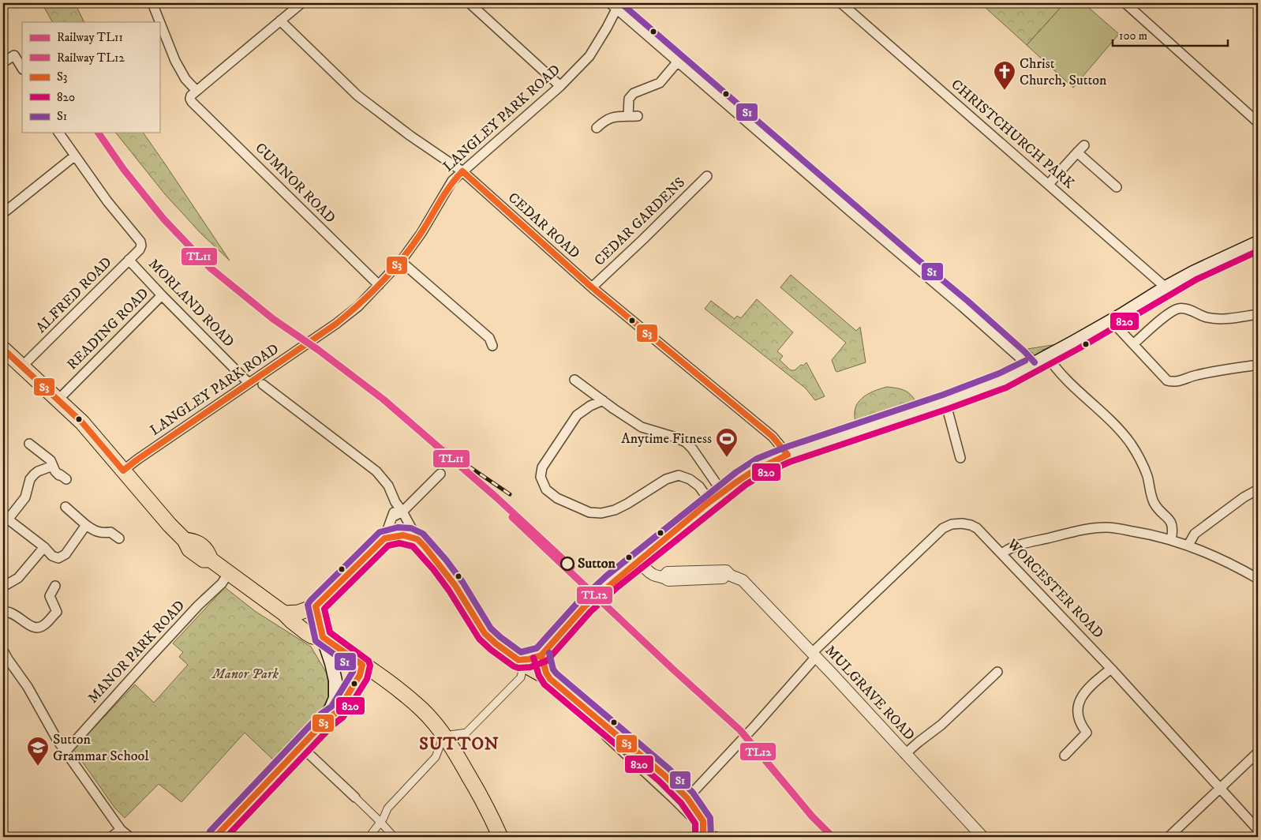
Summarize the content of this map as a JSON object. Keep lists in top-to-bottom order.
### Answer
{
  "streets": {
    "street": [
      "LANGLEY PARK ROAD",
      "CHRISTCHURCH PARK",
      "CUMNOR ROAD",
      "CEDAR GARDENS",
      "CEDAR ROAD",
      "ALFRED ROAD",
      "MORLAND ROAD",
      "READING ROAD",
      "WORCESTER ROAD",
      "MANOR PARK ROAD",
      "MULGRAVE ROAD"
    ]
  },
  "crossings": [
    ["LANGLEY PARK ROAD", "CUMNOR ROAD"],
    ["LANGLEY PARK ROAD", "CEDAR ROAD"],
    ["LANGLEY PARK ROAD", "MORLAND ROAD"],
    ["CEDAR GARDENS", "CEDAR ROAD"],
    ["ALFRED ROAD", "MORLAND ROAD"],
    ["MORLAND ROAD", "READING ROAD"],
    ["WORCESTER ROAD", "MULGRAVE ROAD"]
  ],
  "districts": ["SUTTON"],
  "parks": ["Manor Park"],
  "places": {
    "church": ["Christ Church, Sutton"],
    "sports": ["Anytime Fitness"],
    "other": ["Sutton"],
    "school or university": ["Sutton Grammar School"]
  },
  "lines": [
    "transit line S1",
    "rail line TL11",
    "transit line S3",
    "transit line 820",
    "rail line TL12"
  ],
  "legend": [
    "Railway TL11",
    "Railway TL12",
    "S3",
    "820",
    "S1"
  ],
  "scale_bar": "100 m"
}
